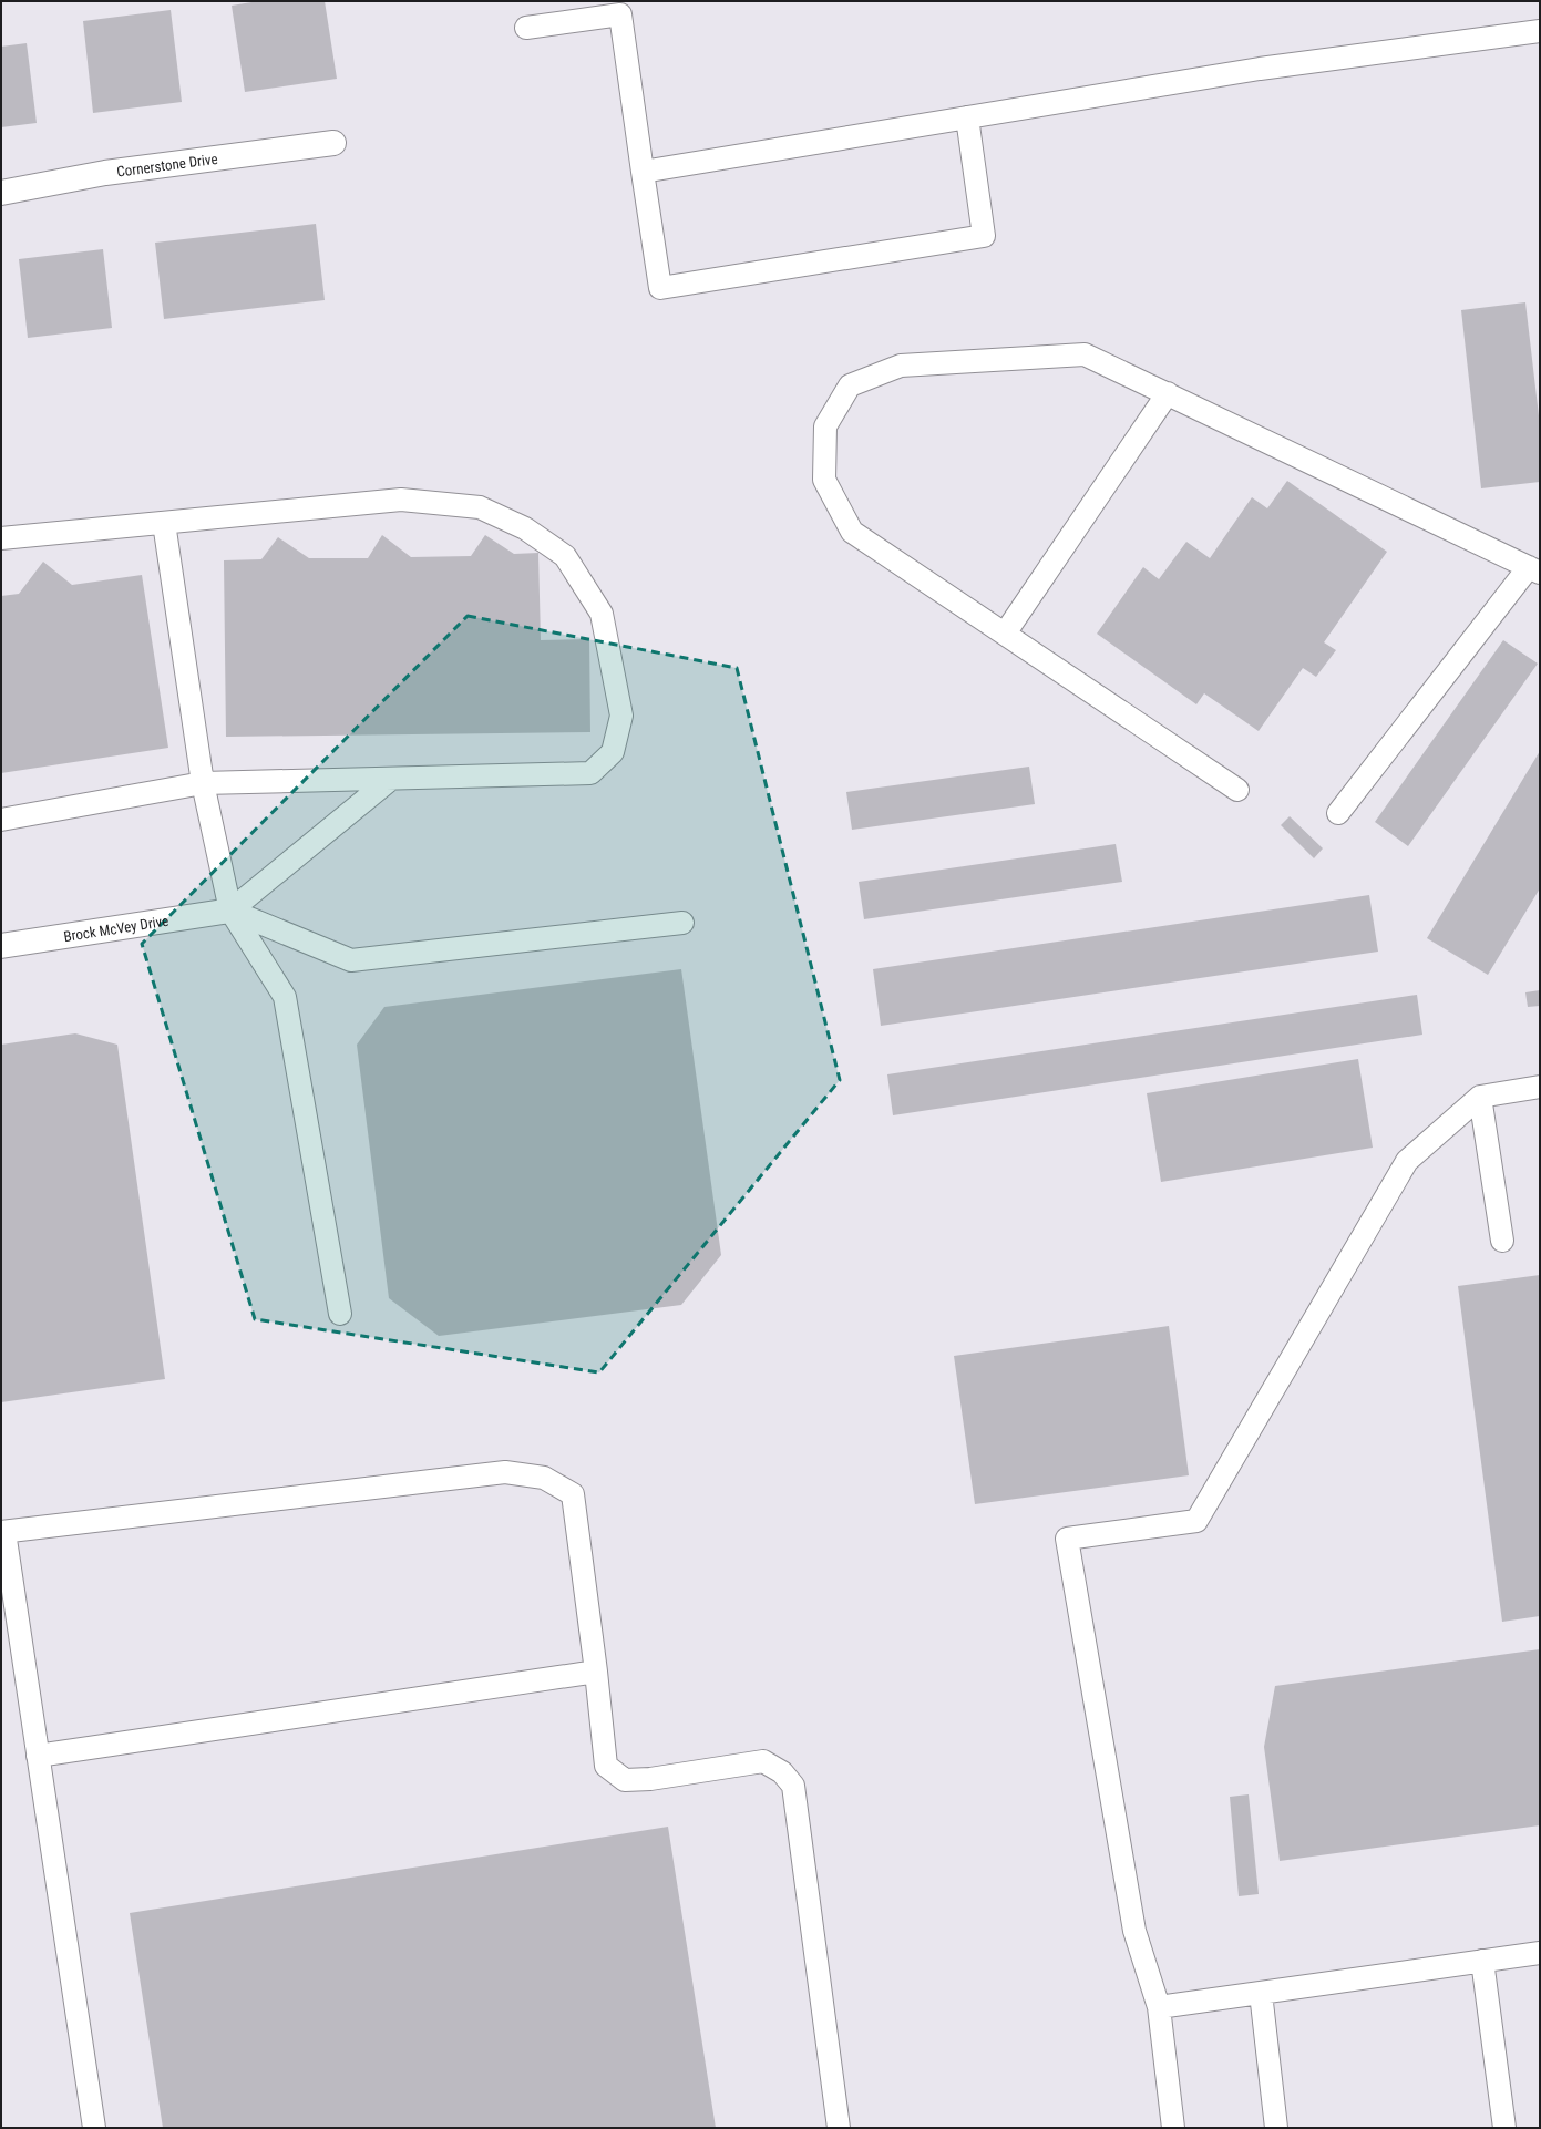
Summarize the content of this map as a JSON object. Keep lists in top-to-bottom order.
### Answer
{
  "streets": {
    "street": ["Cornerstone Drive", "Brock McVey Drive"]
  }
}
